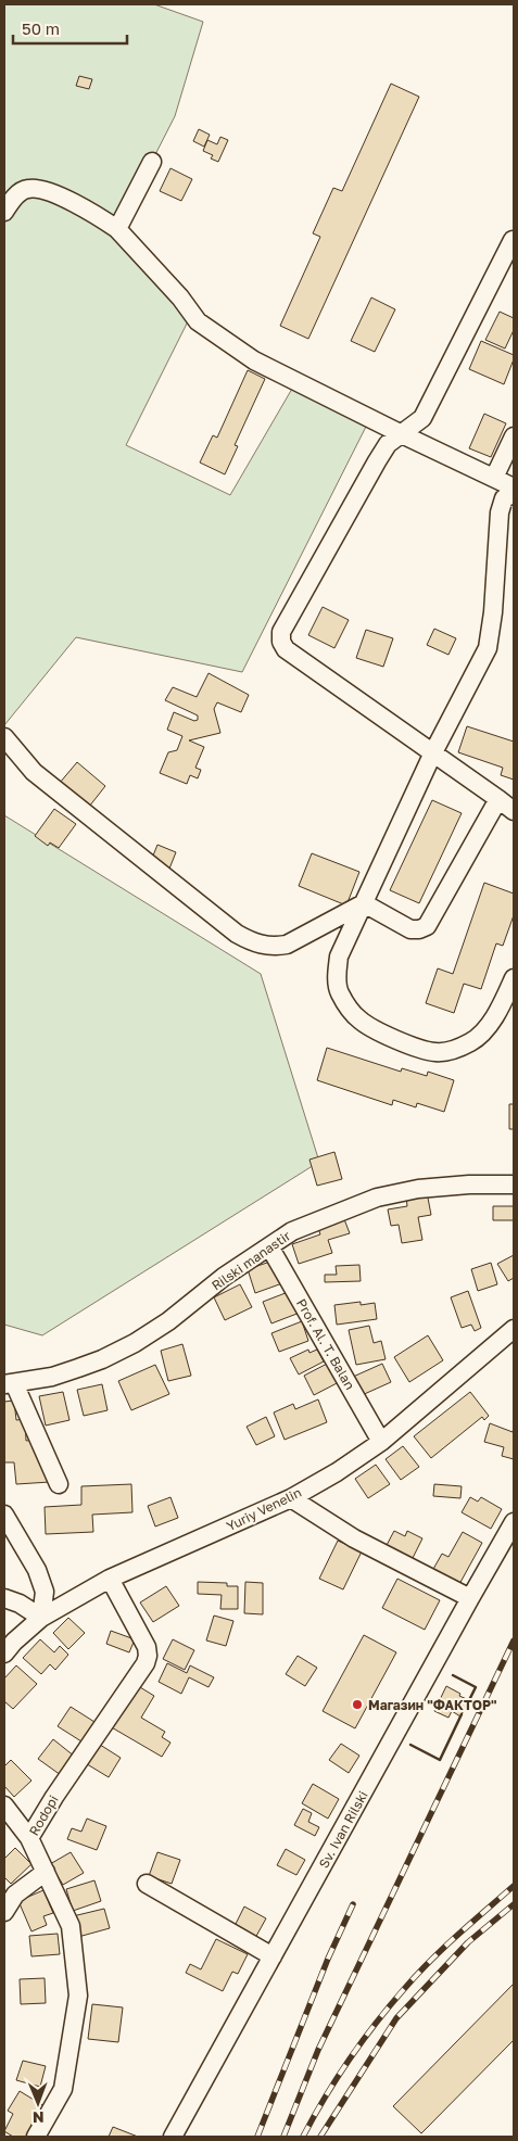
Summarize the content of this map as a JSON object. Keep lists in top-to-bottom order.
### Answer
{
  "streets": {
    "street": [
      "Rilski manastir",
      "Prof. Al. T. Balan",
      "Yuriy Venelin",
      "Rodopi",
      "Sv. Ivan Rilski"
    ]
  },
  "crossings": [
    ["Rilski manastir", "Prof. Al. T. Balan"],
    ["Prof. Al. T. Balan", "Yuriy Venelin"],
    ["Yuriy Venelin", "Rodopi"]
  ],
  "places": ["Магазин \"ФАКТОР\""],
  "scale_bar": "50 m",
  "north": "bottom"
}
